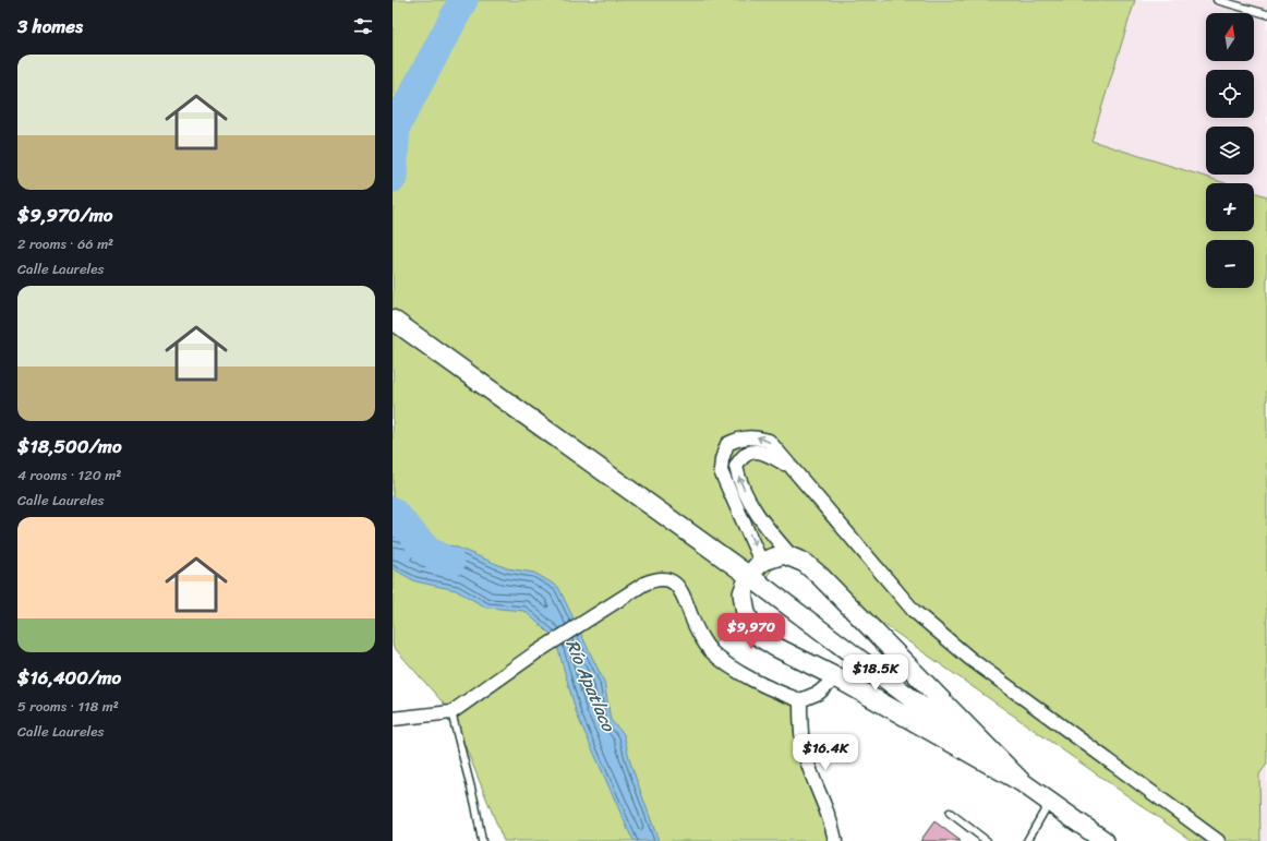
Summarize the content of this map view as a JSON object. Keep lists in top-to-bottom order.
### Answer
{
  "water": ["Río Apatlaco"],
  "north": "top",
  "page": {
    "heading": "3 homes",
    "map_buttons": ["+", "−"],
    "list": [
      {
        "name": "$9,970/mo",
        "note": "2 rooms · 66 m² · Calle Laureles"
      },
      {
        "name": "$18,500/mo",
        "note": "4 rooms · 120 m² · Calle Laureles"
      },
      {
        "name": "$16,400/mo",
        "note": "5 rooms · 118 m² · Calle Laureles"
      }
    ],
    "price": ["$9,970", "$18.5K", "$16.4K"]
  }
}
